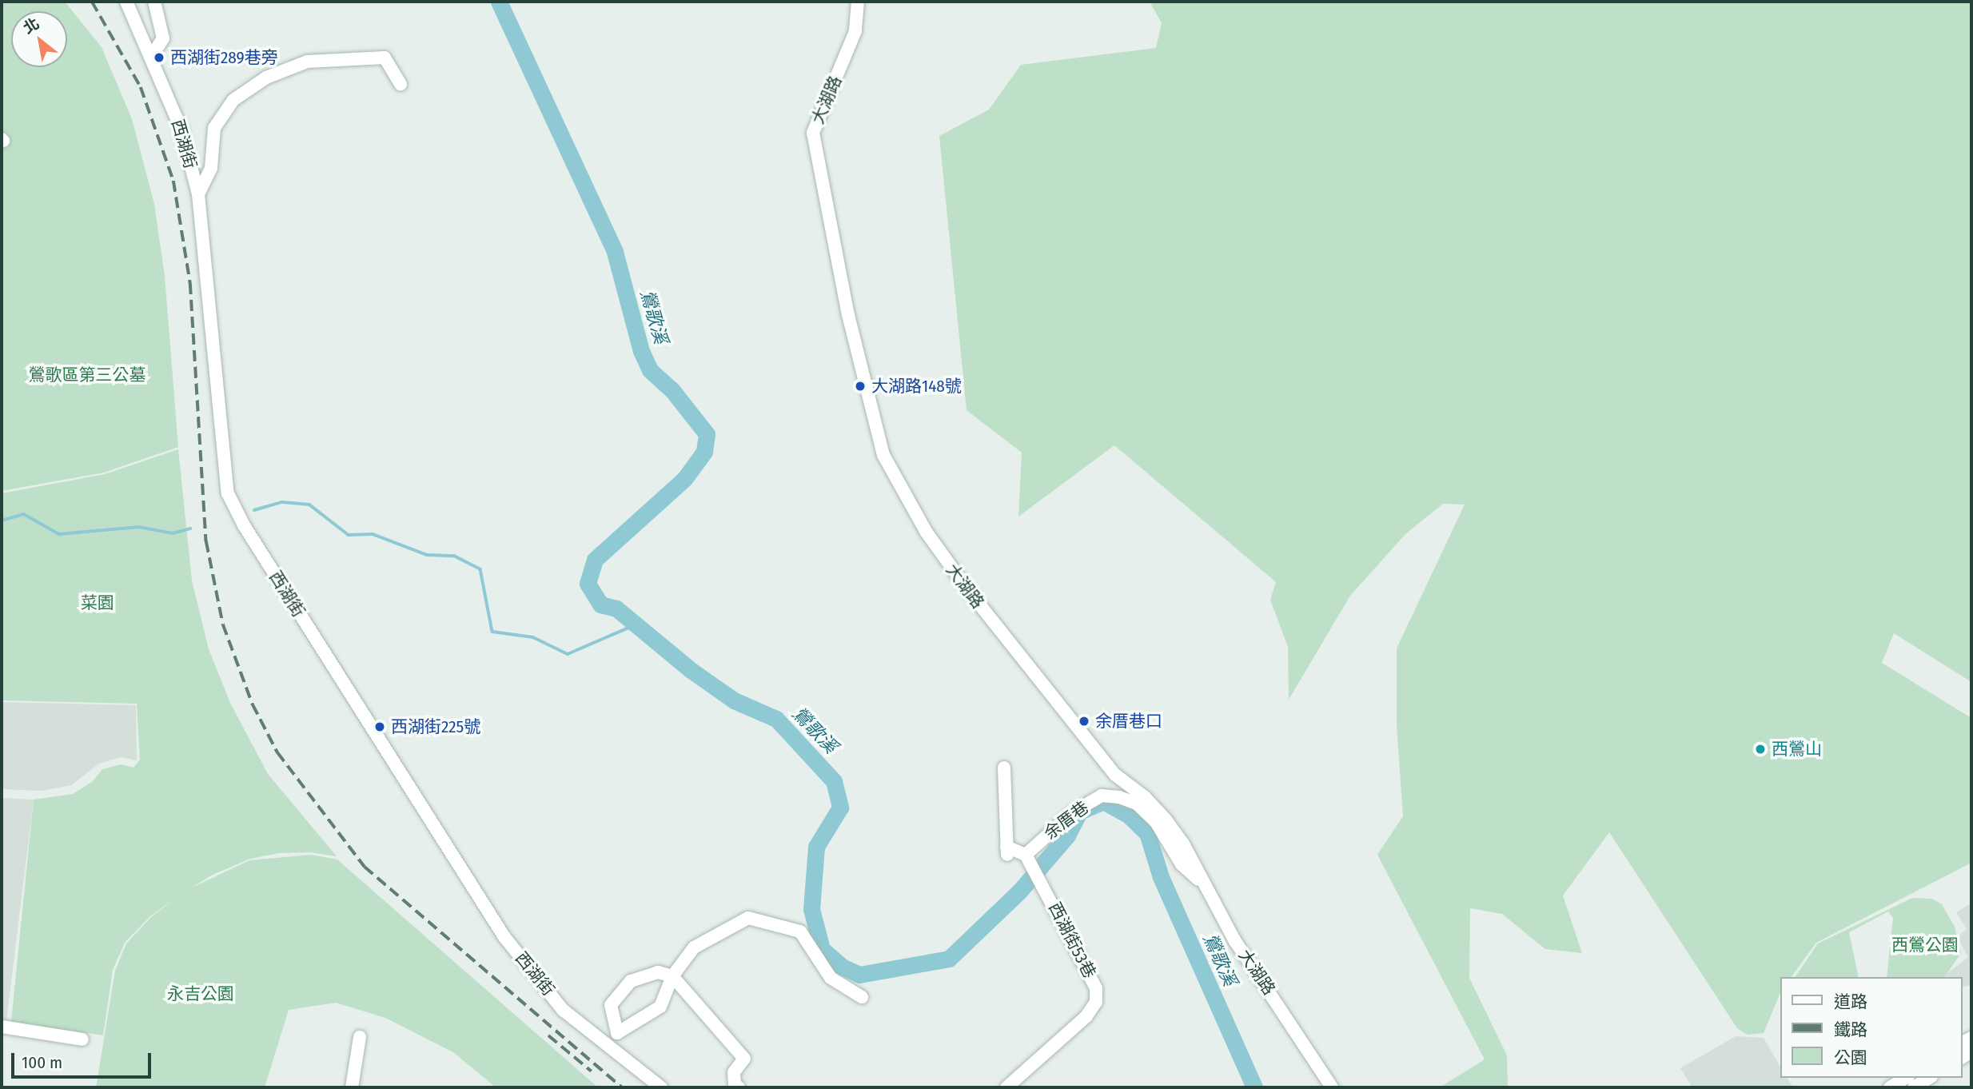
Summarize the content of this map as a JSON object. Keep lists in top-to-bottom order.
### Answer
{
  "streets": {
    "street": [
      "大湖路",
      "西湖街",
      "余厝巷",
      "西湖街53巷"
    ]
  },
  "crossings": [
    ["大湖路", "余厝巷"],
    ["余厝巷", "西湖街53巷"]
  ],
  "water": ["鶯歌溪"],
  "parks": [
    "鶯歌區第三公墓",
    "菜園",
    "西鶯公園",
    "永吉公園"
  ],
  "places": [
    "西湖街289巷旁",
    "大湖路148號",
    "余厝巷口",
    "西湖街225號",
    "西鶯山"
  ],
  "legend": ["道路", "鐵路", "公園"],
  "scale_bar": "100 m",
  "north": "top left"
}
